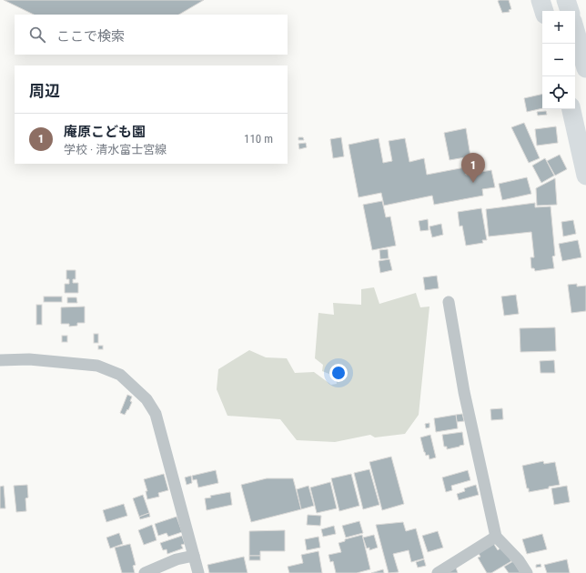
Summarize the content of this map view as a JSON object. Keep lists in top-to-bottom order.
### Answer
{
  "page": {
    "map_buttons": ["+", "−"],
    "search": "ここで検索",
    "heading": "周辺",
    "list": [
      {
        "mark": "1",
        "name": "庵原こども園",
        "note": "学校 · 清水富士宮線",
        "value": "110 m"
      }
    ],
    "pins": "1"
  }
}
